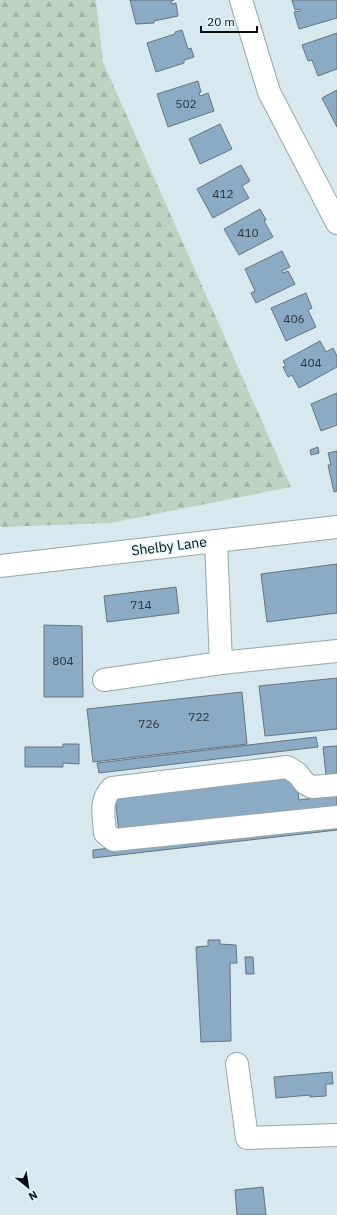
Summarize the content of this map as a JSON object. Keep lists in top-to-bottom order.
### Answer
{
  "streets": {
    "street": ["Shelby Lane"]
  },
  "house_numbers": [
    "502",
    "412",
    "410",
    "406",
    "404",
    "714",
    "804",
    "722",
    "726"
  ],
  "scale_bar": "20 m",
  "north": "bottom right"
}
